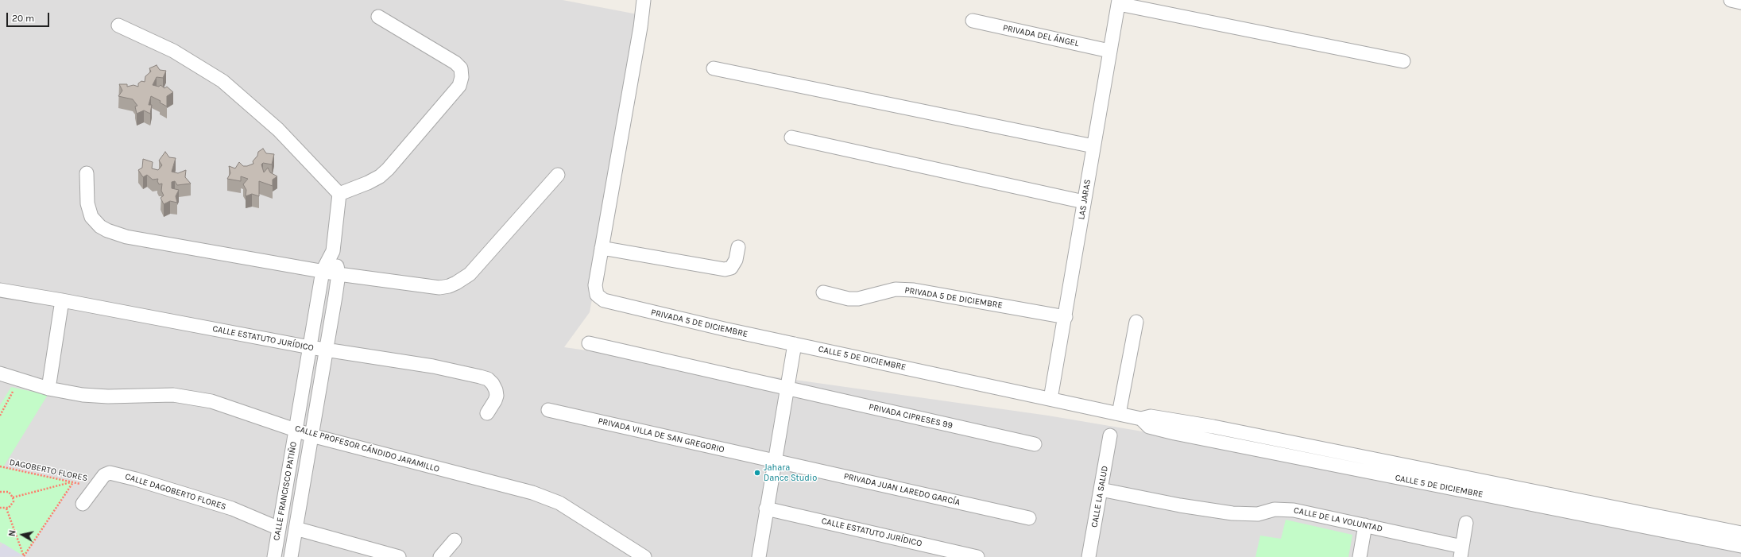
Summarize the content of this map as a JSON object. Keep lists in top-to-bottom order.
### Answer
{
  "streets": {
    "street": [
      "PRIVADA DEL ÁNGEL",
      "LAS JARAS",
      "PRIVADA 5 DE DICIEMBRE",
      "CALLE ESTATUTO JURÍDICO",
      "CALLE 5 DE DICIEMBRE",
      "PRIVADA CIPRESES 99",
      "PRIVADA VILLA DE SAN GREGORIO",
      "CALLE PROFESOR CÁNDIDO JARAMILLO",
      "PRIVADA JUAN LAREDO GARCÍA",
      "CALLE FRANCISCO PATIÑO",
      "CALLE DAGOBERTO FLORES",
      "CALLE LA SALUD",
      "CALLE DE LA VOLUNTAD"
    ],
    "path": ["DAGOBERTO FLORES"]
  },
  "crossings": [
    ["PRIVADA DEL ÁNGEL", "LAS JARAS"],
    ["LAS JARAS", "PRIVADA 5 DE DICIEMBRE"],
    ["LAS JARAS", "CALLE 5 DE DICIEMBRE"],
    ["PRIVADA 5 DE DICIEMBRE", "CALLE 5 DE DICIEMBRE"],
    ["CALLE ESTATUTO JURÍDICO", "CALLE FRANCISCO PATIÑO"],
    ["PRIVADA VILLA DE SAN GREGORIO", "PRIVADA JUAN LAREDO GARCÍA"],
    ["CALLE PROFESOR CÁNDIDO JARAMILLO", "CALLE FRANCISCO PATIÑO"],
    ["DAGOBERTO FLORES", "CALLE DAGOBERTO FLORES"],
    ["CALLE FRANCISCO PATIÑO", "CALLE DAGOBERTO FLORES"],
    ["CALLE LA SALUD", "CALLE DE LA VOLUNTAD"]
  ],
  "places": ["Jahara Dance Studio"],
  "scale_bar": "20 m",
  "north": "left"
}
